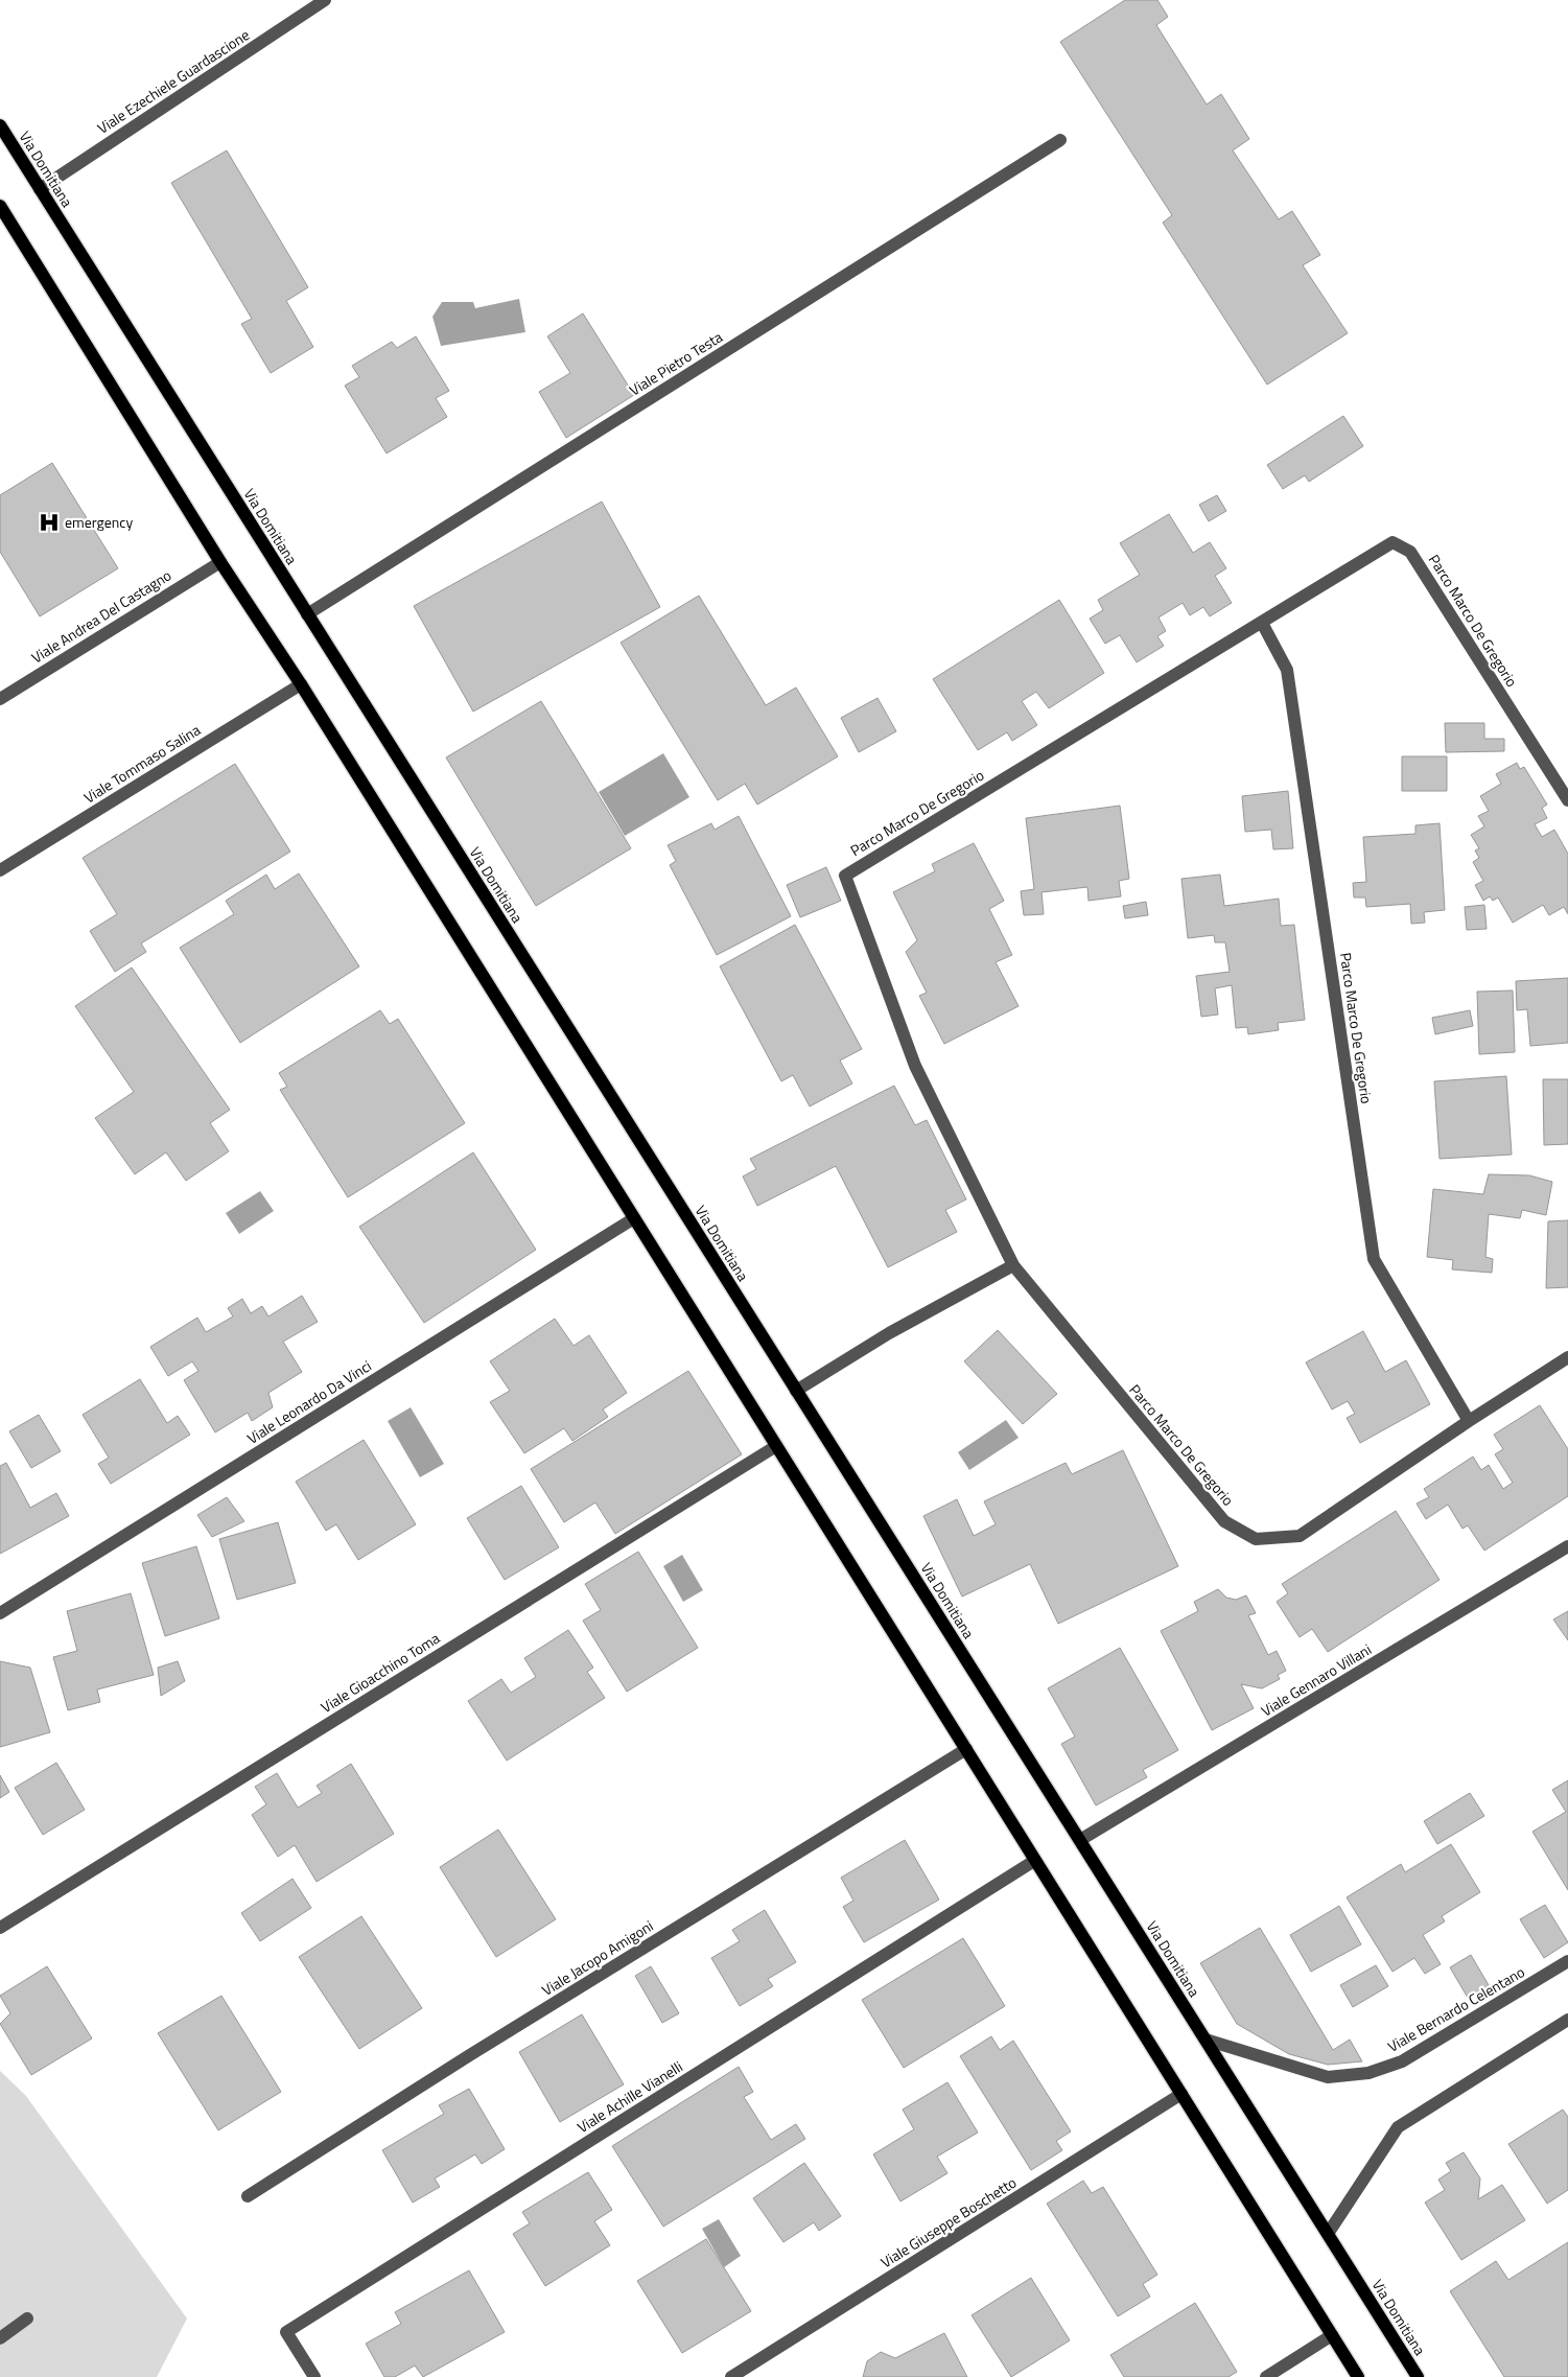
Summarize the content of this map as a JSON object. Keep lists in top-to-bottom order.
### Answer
{
  "streets": {
    "main road": ["Via Domitiana"],
    "street": [
      "Viale Ezechiele Guardascione",
      "Viale Pietro Testa",
      "Viale Andrea Del Castagno",
      "Parco Marco De Gregorio",
      "Viale Tommaso Salina",
      "Viale Leonardo Da Vinci",
      "Viale Gioacchino Toma",
      "Viale Gennaro Villani",
      "Viale Jacopo Amigoni",
      "Viale Bernardo Celentano",
      "Viale Achille Vianelli",
      "Viale Giuseppe Boschetto"
    ]
  },
  "crossings": [
    ["Viale Ezechiele Guardascione", "Via Domitiana"],
    ["Via Domitiana", "Viale Pietro Testa"],
    ["Via Domitiana", "Viale Gennaro Villani"],
    ["Via Domitiana", "Viale Bernardo Celentano"]
  ],
  "places": {
    "hospital": ["emergency"]
  }
}
